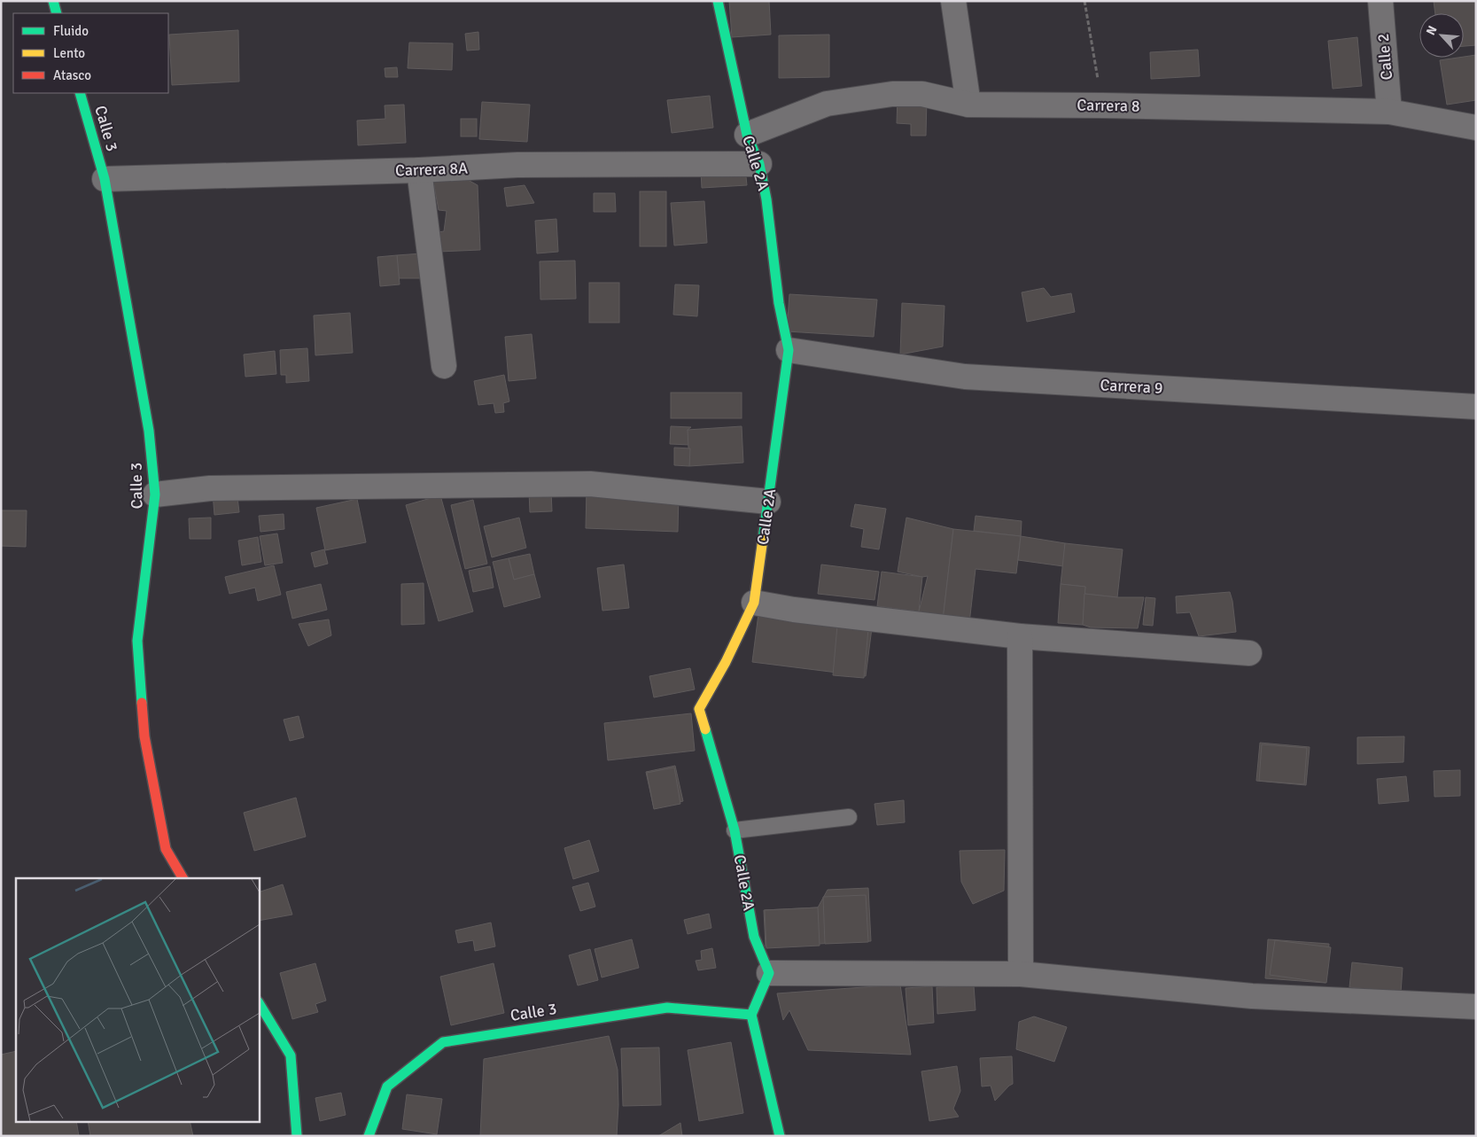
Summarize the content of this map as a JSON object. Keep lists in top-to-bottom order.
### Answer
{
  "streets": {
    "street": [
      "Calle 2",
      "Carrera 8",
      "Calle 3",
      "Calle 2A",
      "Carrera 8A",
      "Carrera 9"
    ]
  },
  "crossings": [
    ["Calle 2", "Carrera 8"],
    ["Carrera 8", "Calle 2A"],
    ["Calle 3", "Carrera 8A"],
    ["Calle 2A", "Carrera 8A"],
    ["Calle 2A", "Carrera 9"]
  ],
  "legend": ["Fluido", "Lento", "Atasco"],
  "north": "top left"
}
